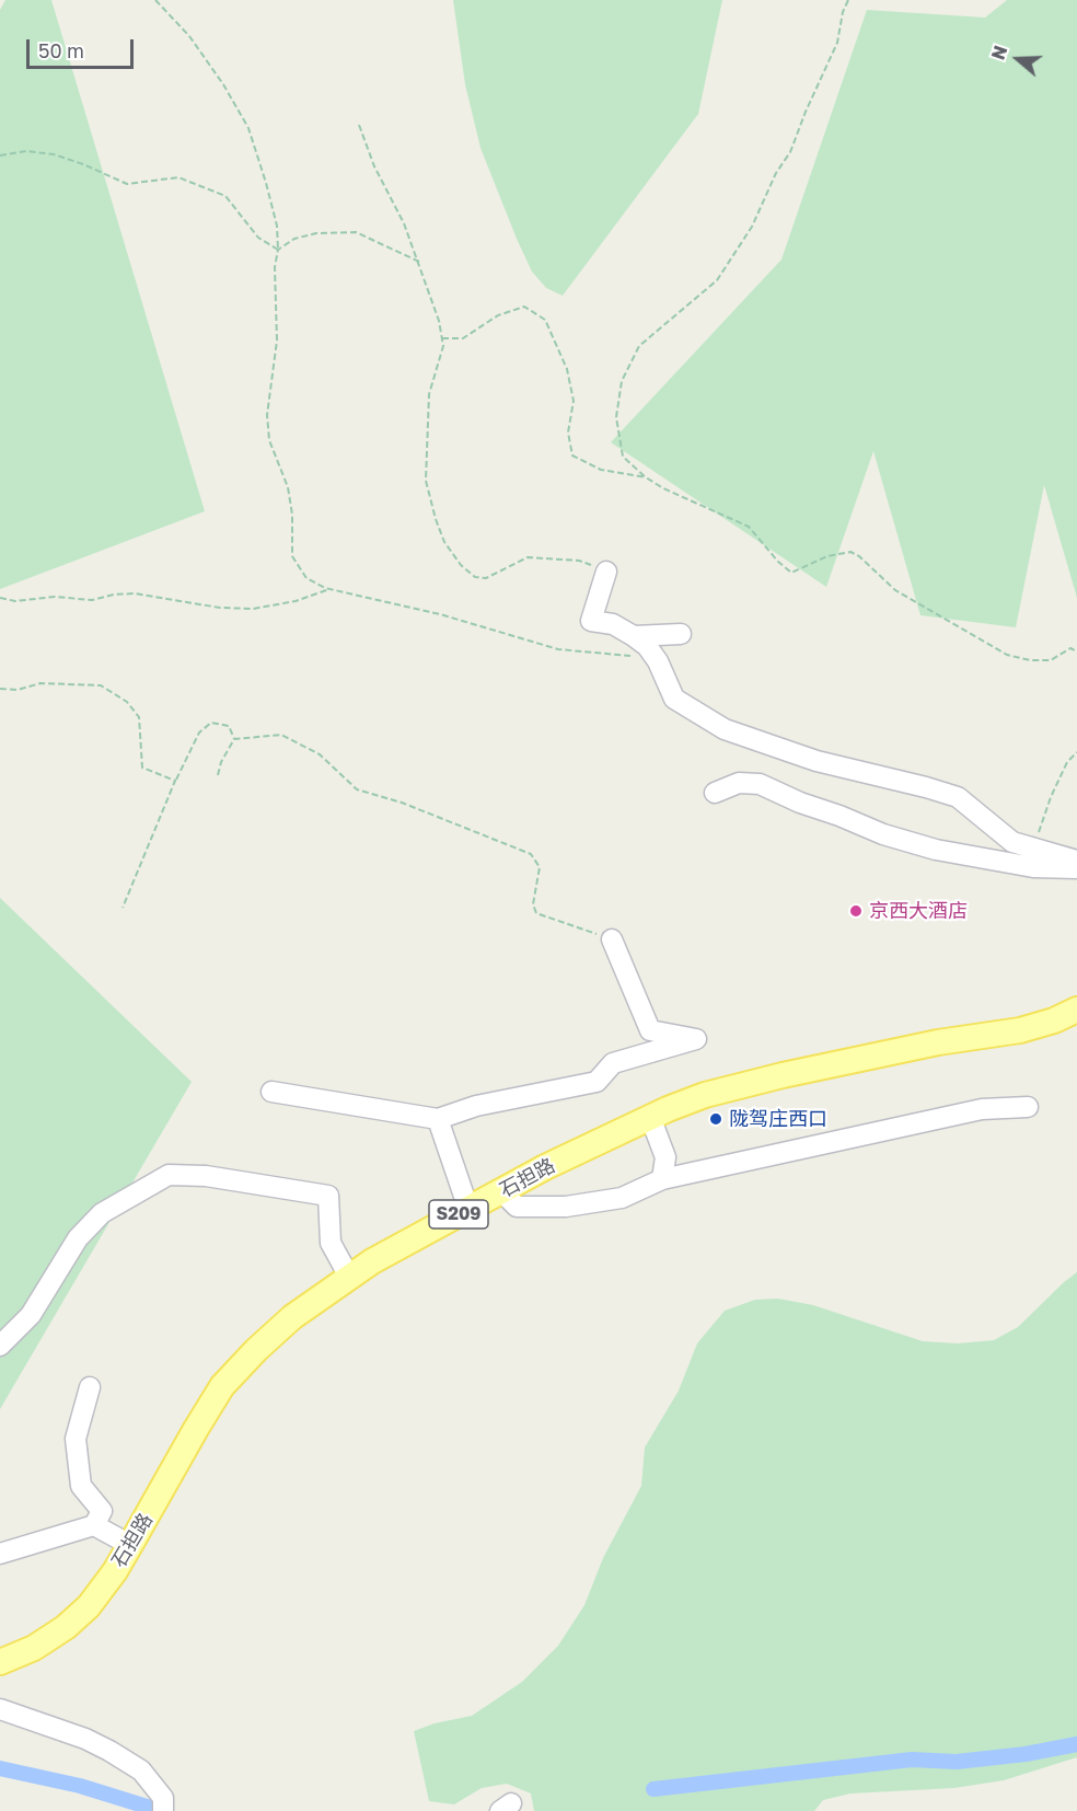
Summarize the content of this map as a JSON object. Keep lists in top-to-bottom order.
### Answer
{
  "streets": {
    "main road": ["石担路", "S209"]
  },
  "places": ["京西大酒店", "陇驾庄西口"],
  "scale_bar": "50 m",
  "north": "left"
}
